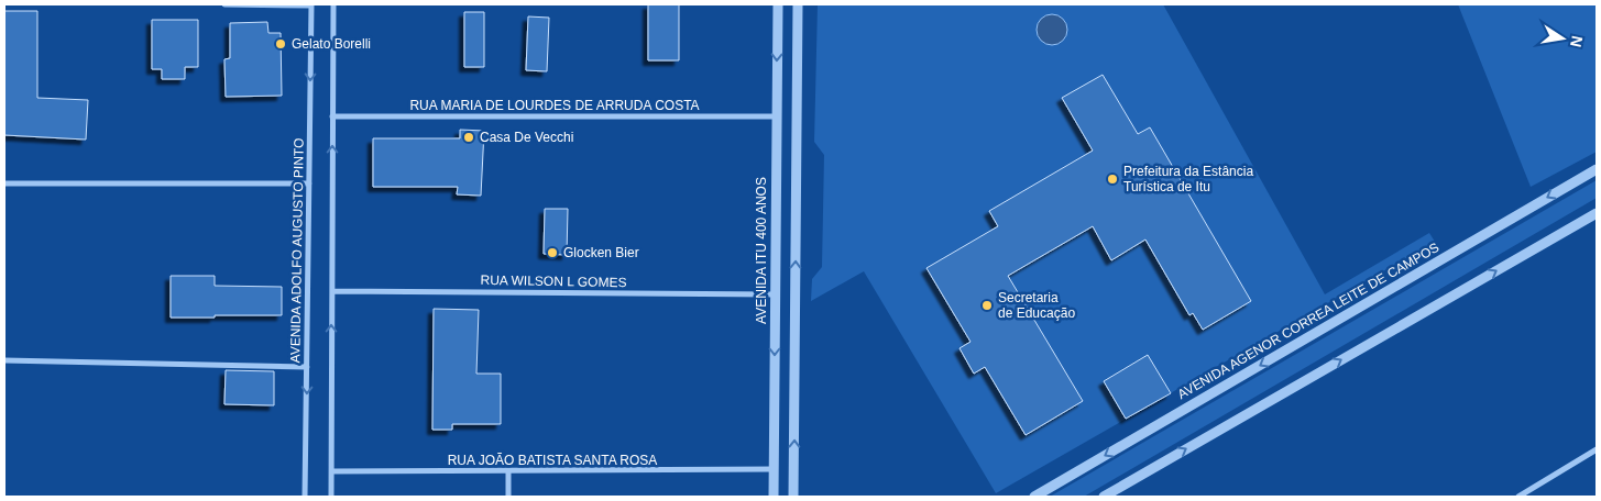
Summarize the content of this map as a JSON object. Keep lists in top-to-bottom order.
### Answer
{
  "streets": {
    "street": [
      "RUA MARIA DE LOURDES DE ARRUDA COSTA",
      "AVENIDA ADOLFO AUGUSTO PINTO",
      "AVENIDA ITU 400 ANOS",
      "RUA WILSON L GOMES",
      "AVENIDA AGENOR CORREA LEITE DE CAMPOS",
      "RUA JOÃO BATISTA SANTA ROSA"
    ]
  },
  "crossings": [
    ["RUA MARIA DE LOURDES DE ARRUDA COSTA", "AVENIDA ITU 400 ANOS"],
    ["AVENIDA ITU 400 ANOS", "RUA WILSON L GOMES"],
    ["AVENIDA ITU 400 ANOS", "RUA JOÃO BATISTA SANTA ROSA"]
  ],
  "places": [
    "Gelato Borelli",
    "Casa De Vecchi",
    "Prefeitura da Estância Turística de Itu",
    "Glocken Bier",
    "Secretaria de Educação"
  ],
  "north": "right"
}
